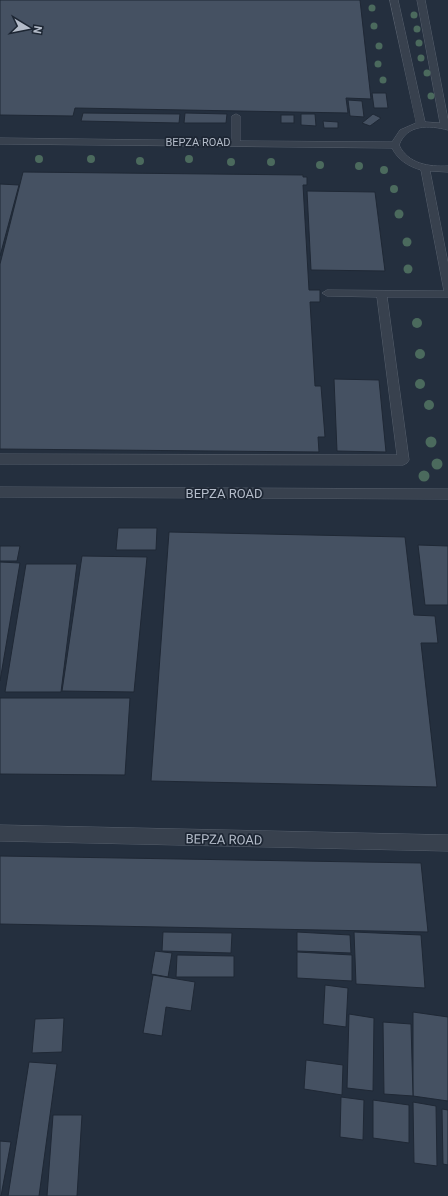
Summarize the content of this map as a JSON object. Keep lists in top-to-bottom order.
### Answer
{
  "streets": {
    "lane": ["BEPZA ROAD"]
  },
  "north": "right"
}
